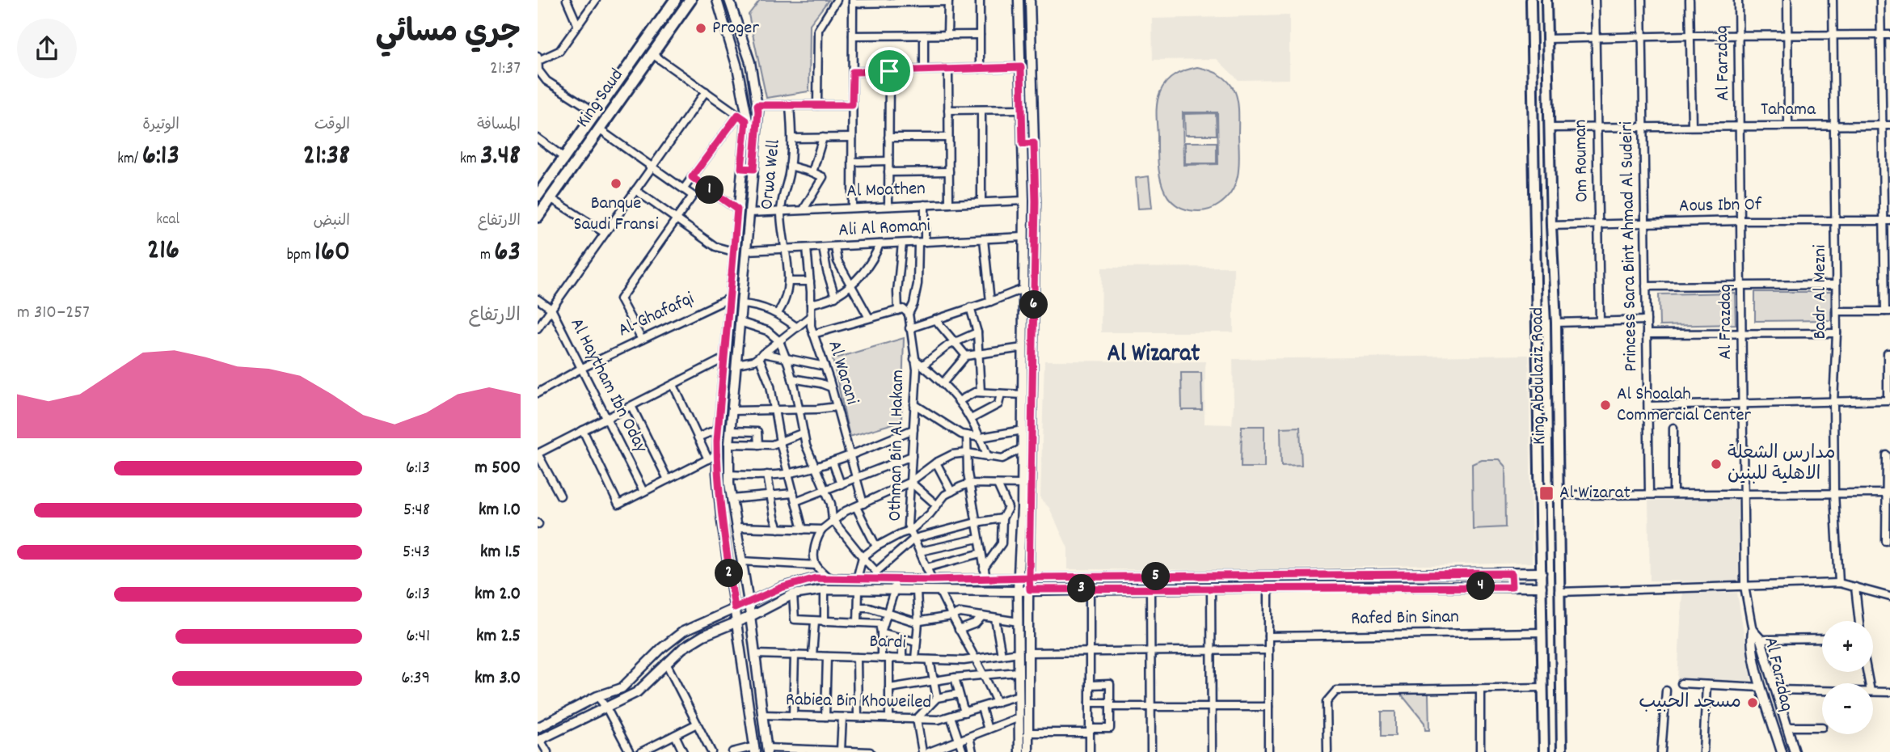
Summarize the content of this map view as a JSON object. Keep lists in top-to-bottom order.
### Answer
{
  "streets": {
    "main road": ["King Saud", "King Abdulaziz Road"],
    "street": [
      "Al Farzdaq",
      "Tahama",
      "Om Rouman",
      "Orwa Well",
      "Al Moathen",
      "Aous Ibn Of",
      "Ali Al Romani",
      "Princess Sara Bint Ahmad Al Sudeiri",
      "Badr Al Mezni",
      "Al-Ghafafqi",
      "Al Frazdaq",
      "Al Warani",
      "Al Haytham Ibn Oday",
      "Othman Bin Al Hakam",
      "Rafed Bin Sinan",
      "Bardi",
      "Rabiea Bin Khoweiled"
    ]
  },
  "crossings": [
    ["Al Farzdaq", "Tahama"],
    ["Al Farzdaq", "Al Frazdaq"],
    ["Tahama", "Om Rouman"],
    ["Tahama", "Princess Sara Bint Ahmad Al Sudeiri"],
    ["Tahama", "Badr Al Mezni"],
    ["Tahama", "Al Frazdaq"],
    ["Tahama", "King Abdulaziz Road"],
    ["Om Rouman", "Aous Ibn Of"],
    ["Orwa Well", "Al Moathen"],
    ["Orwa Well", "Ali Al Romani"],
    ["Al Moathen", "Othman Bin Al Hakam"],
    ["Aous Ibn Of", "Princess Sara Bint Ahmad Al Sudeiri"],
    ["Aous Ibn Of", "Badr Al Mezni"],
    ["Aous Ibn Of", "Al Frazdaq"],
    ["Aous Ibn Of", "King Abdulaziz Road"],
    ["Ali Al Romani", "Al Warani"],
    ["Ali Al Romani", "Othman Bin Al Hakam"],
    ["Al-Ghafafqi", "Al Haytham Ibn Oday"],
    ["King Abdulaziz Road", "Rafed Bin Sinan"]
  ],
  "districts": ["Al Wizarat"],
  "places": {
    "other": [
      "Proger",
      "Banque Saudi Fransi",
      "Al Shoalah Commercial Center",
      "مدارس الشعلة الاهلية للبنين",
      "مسجد الحبيب"
    ],
    "transit": ["Al Wizarat"]
  },
  "page": {
    "heading": ["جري مسائي", "21:37"],
    "stats": [
      ["المسافة", "3.48 km"],
      ["الوقت", "21:38"],
      ["الوتيرة", "6:13 /km"],
      ["الارتفاع", "63 m"],
      ["النبض", "160 bpm"],
      ["kcal", "216"]
    ],
    "pins": [
      "1",
      "6",
      "2",
      "5",
      "4",
      "3"
    ],
    "chart": ["الارتفاع", "257–310 m"],
    "list": [
      {
        "name": "500 m",
        "note": "6:13"
      },
      {
        "name": "1.0 km",
        "note": "5:48"
      },
      {
        "name": "1.5 km",
        "note": "5:43"
      },
      {
        "name": "2.0 km",
        "note": "6:13"
      },
      {
        "name": "2.5 km",
        "note": "6:41"
      },
      {
        "name": "3.0 km",
        "note": "6:39"
      }
    ],
    "map_buttons": ["+", "−"]
  }
}
